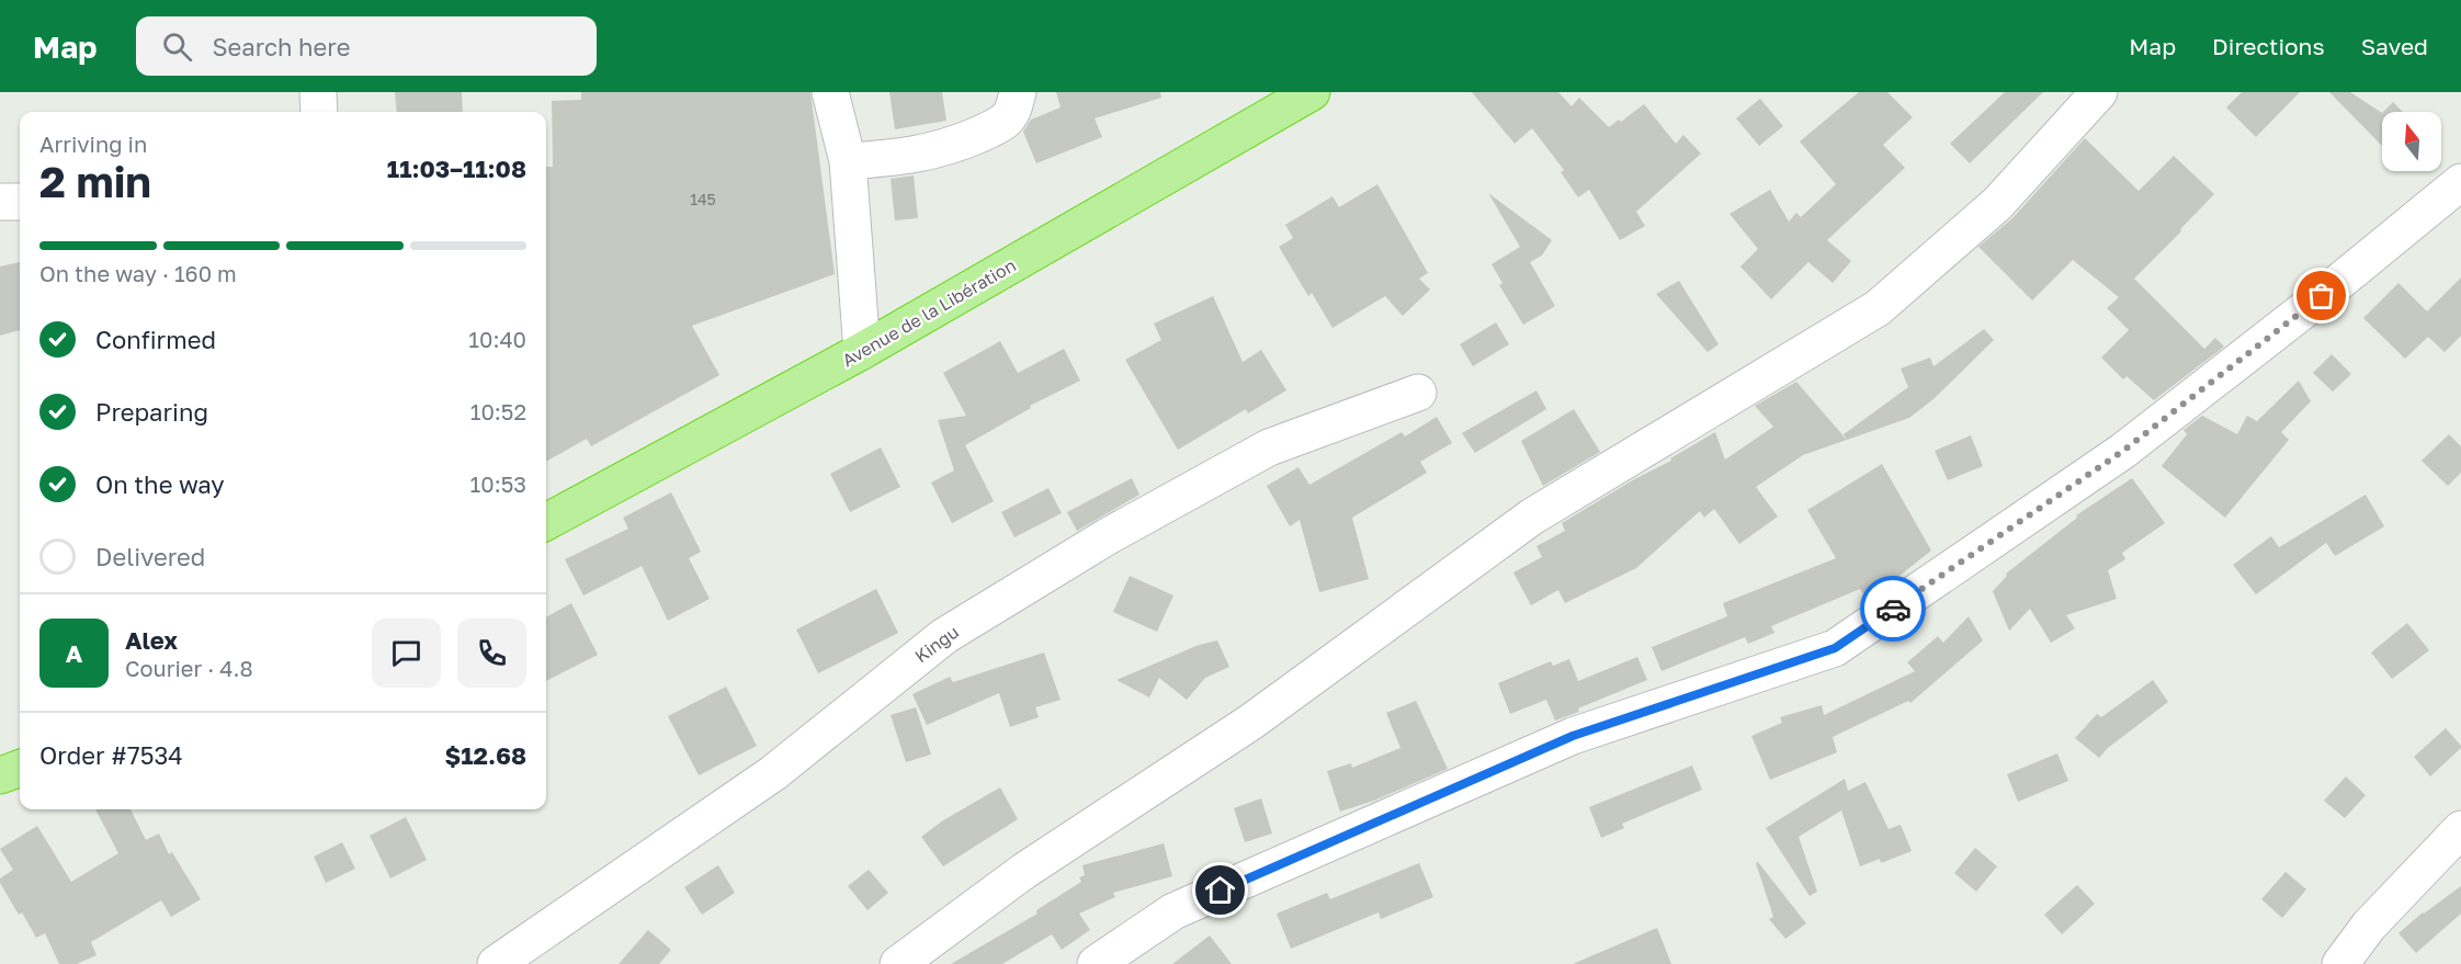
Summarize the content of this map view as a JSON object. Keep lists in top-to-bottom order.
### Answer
{
  "streets": {
    "highway": ["Avenue de la Libération"],
    "street": ["Kingu"]
  },
  "house_numbers": ["145"],
  "north": "top",
  "page": {
    "header": "Map",
    "search": "Search here",
    "nav": ["Map", "Directions", "Saved"],
    "heading": ["2 min", "Arriving in", "11:03–11:08"],
    "panel": [
      "Alex",
      "Courier · 4.8",
      "Order #7534",
      "$12.68"
    ],
    "bar": "On the way · 160 m",
    "list": [
      ["Confirmed", "10:40"],
      ["Preparing", "10:52"],
      ["On the way", "10:53"],
      "Delivered"
    ],
    "round": "A"
  }
}
